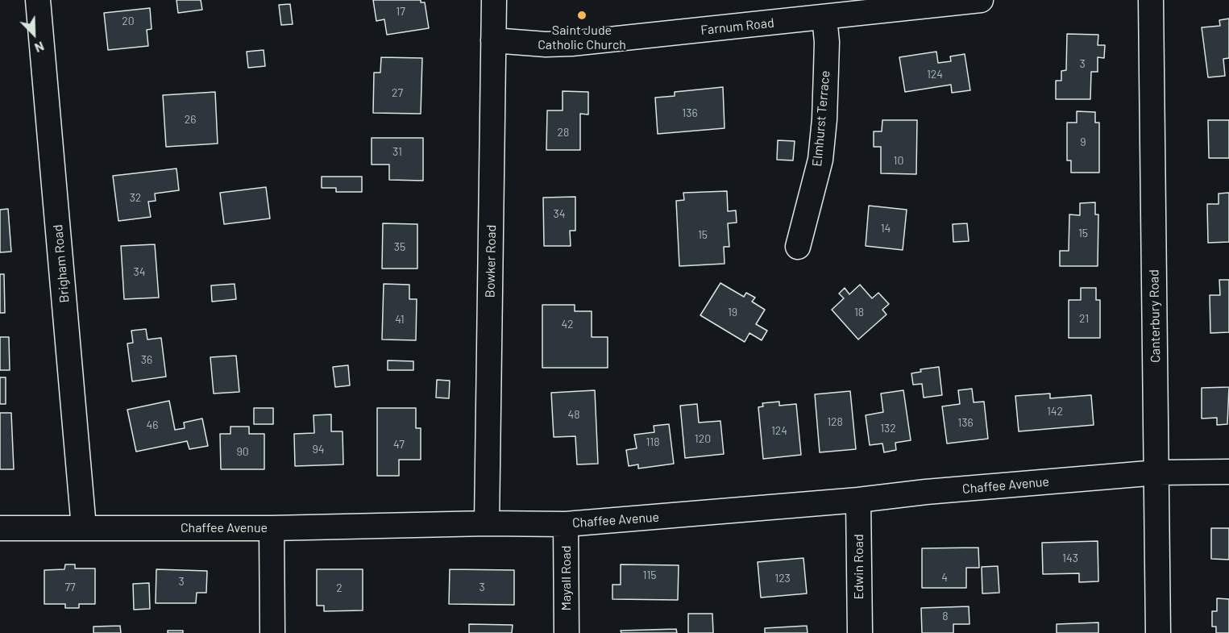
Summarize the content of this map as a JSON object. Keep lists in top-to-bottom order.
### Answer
{
  "streets": {
    "street": [
      "Farnum Road",
      "Elmhurst Terrace",
      "Bowker Road",
      "Brigham Road",
      "Canterbury Road",
      "Chaffee Avenue",
      "Edwin Road",
      "Mayall Road"
    ]
  },
  "crossings": [
    ["Farnum Road", "Elmhurst Terrace"],
    ["Farnum Road", "Bowker Road"],
    ["Bowker Road", "Chaffee Avenue"],
    ["Brigham Road", "Chaffee Avenue"],
    ["Canterbury Road", "Chaffee Avenue"],
    ["Chaffee Avenue", "Edwin Road"],
    ["Chaffee Avenue", "Mayall Road"]
  ],
  "places": ["Saint Jude Catholic Church"],
  "house_numbers": [
    "17",
    "20",
    "3",
    "124",
    "27",
    "136",
    "26",
    "28",
    "9",
    "31",
    "10",
    "32",
    "34",
    "14",
    "15",
    "15",
    "35",
    "34",
    "19",
    "18",
    "21",
    "41",
    "42",
    "36",
    "142",
    "48",
    "128",
    "136",
    "46",
    "132",
    "124",
    "120",
    "118",
    "47",
    "94",
    "90",
    "143",
    "115",
    "4",
    "123",
    "3",
    "77",
    "3",
    "2",
    "8"
  ],
  "north": "bottom right"
}
